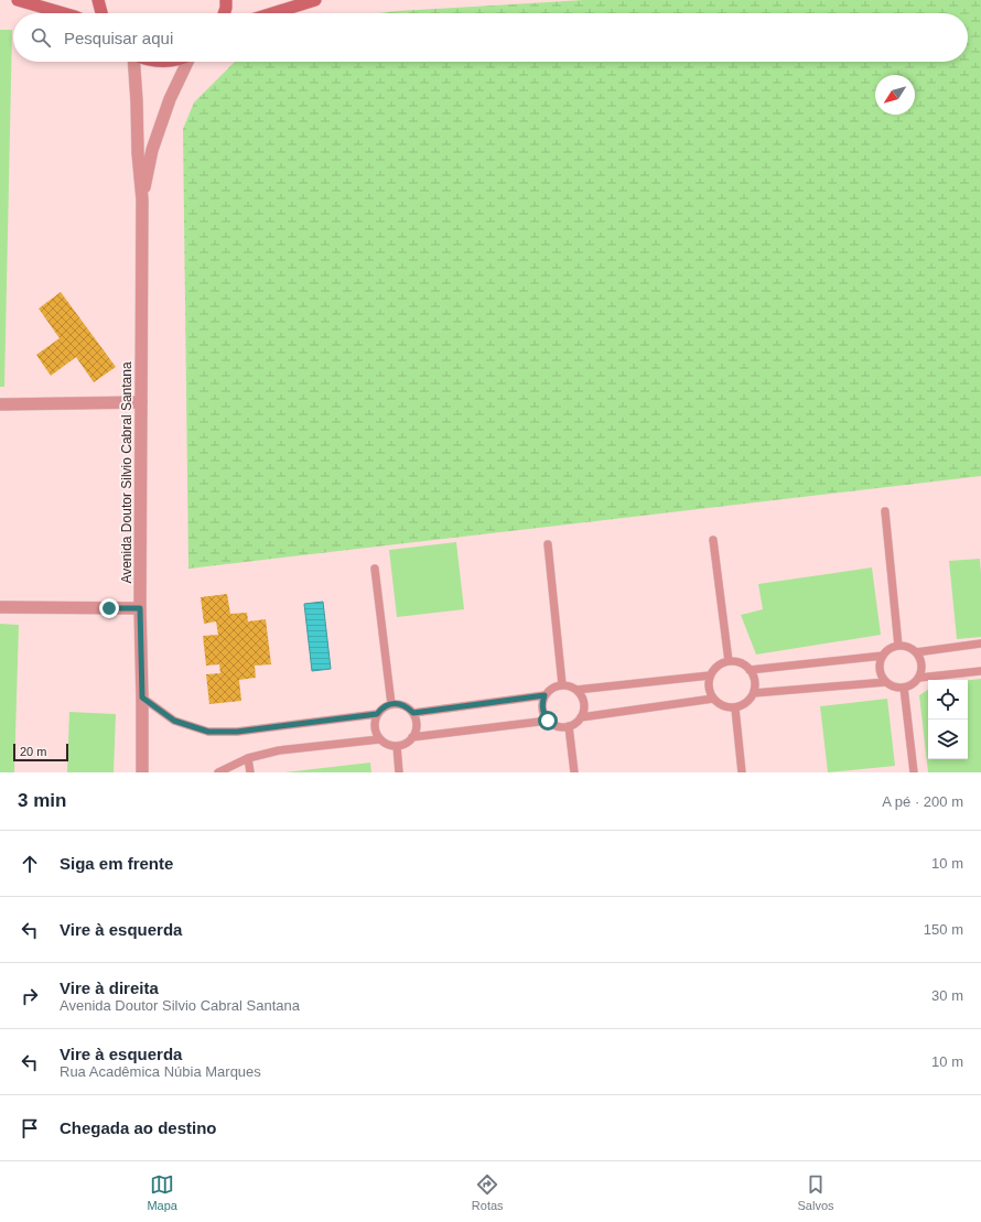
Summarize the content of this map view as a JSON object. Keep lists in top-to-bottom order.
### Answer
{
  "streets": {
    "street": ["Avenida Doutor Silvio Cabral Santana"]
  },
  "scale_bar": "20 m",
  "north": "bottom left",
  "page": {
    "search": "Pesquisar aqui",
    "scale": "20 m",
    "heading": ["3 min", "A pé · 200 m"],
    "list": [
      ["Siga em frente", "10 m"],
      ["Vire à esquerda", "150 m"],
      ["Vire à direita", "Avenida Doutor Silvio Cabral Santana", "30 m"],
      ["Vire à esquerda", "Rua Acadêmica Núbia Marques", "10 m"],
      "Chegada ao destino"
    ],
    "nav": ["Mapa", "Rotas", "Salvos"]
  }
}
